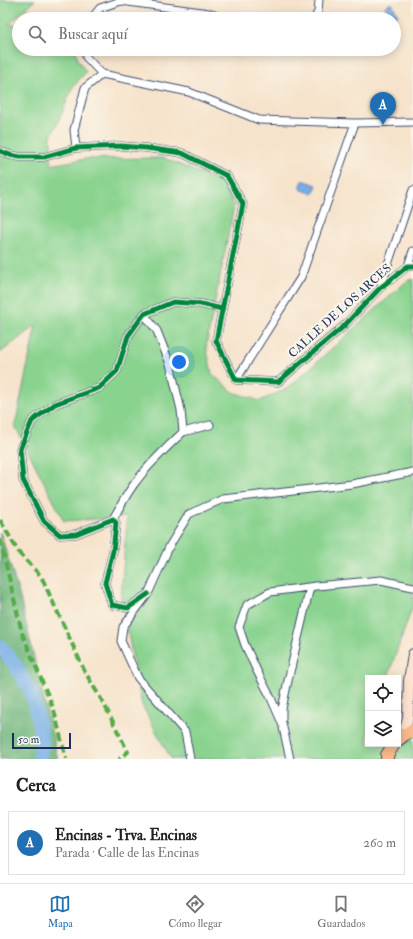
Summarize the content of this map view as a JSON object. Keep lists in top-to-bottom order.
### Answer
{
  "streets": {
    "street": ["CALLE DE LOS ARCES"]
  },
  "scale_bar": "50 m",
  "page": {
    "search": "Buscar aquí",
    "pins": "A",
    "scale": "50 m",
    "heading": "Cerca",
    "list": [
      {
        "mark": "A",
        "name": "Encinas - Trva. Encinas",
        "note": "Parada · Calle de las Encinas",
        "value": "260 m"
      }
    ],
    "nav": ["Mapa", "Cómo llegar", "Guardados"]
  }
}
